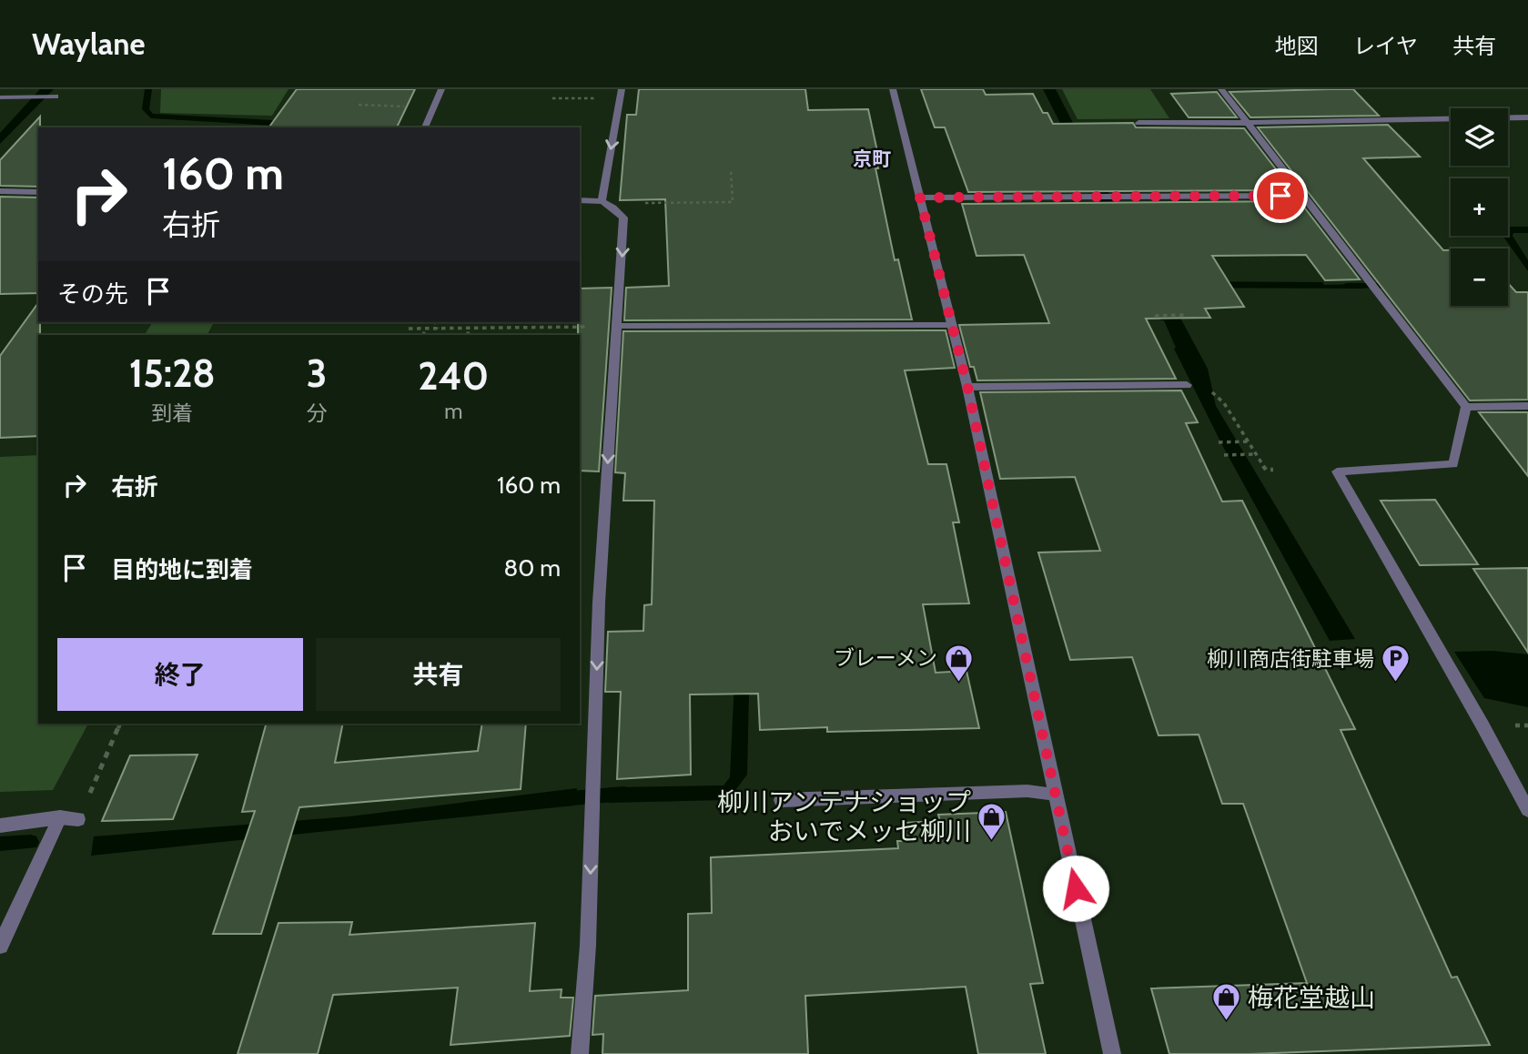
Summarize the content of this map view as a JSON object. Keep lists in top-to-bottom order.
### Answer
{
  "districts": ["京町"],
  "places": {
    "shop": ["ブレーメン", "柳川アンテナショップ おいでメッセ柳川", "梅花堂越山"],
    "parking": ["柳川商店街駐車場"]
  },
  "page": {
    "header": "Waylane",
    "nav": ["地図", "レイヤ", "共有"],
    "map_buttons": ["+", "−"],
    "turn": ["160 m", "右折"],
    "then": "その先",
    "eta": [
      "15:28",
      "到着",
      "3",
      "分",
      "240",
      "m"
    ],
    "list": [
      {
        "name": "右折",
        "value": "160 m"
      },
      {
        "name": "目的地に到着",
        "value": "80 m"
      }
    ],
    "buttons": ["終了", "共有"]
  }
}
